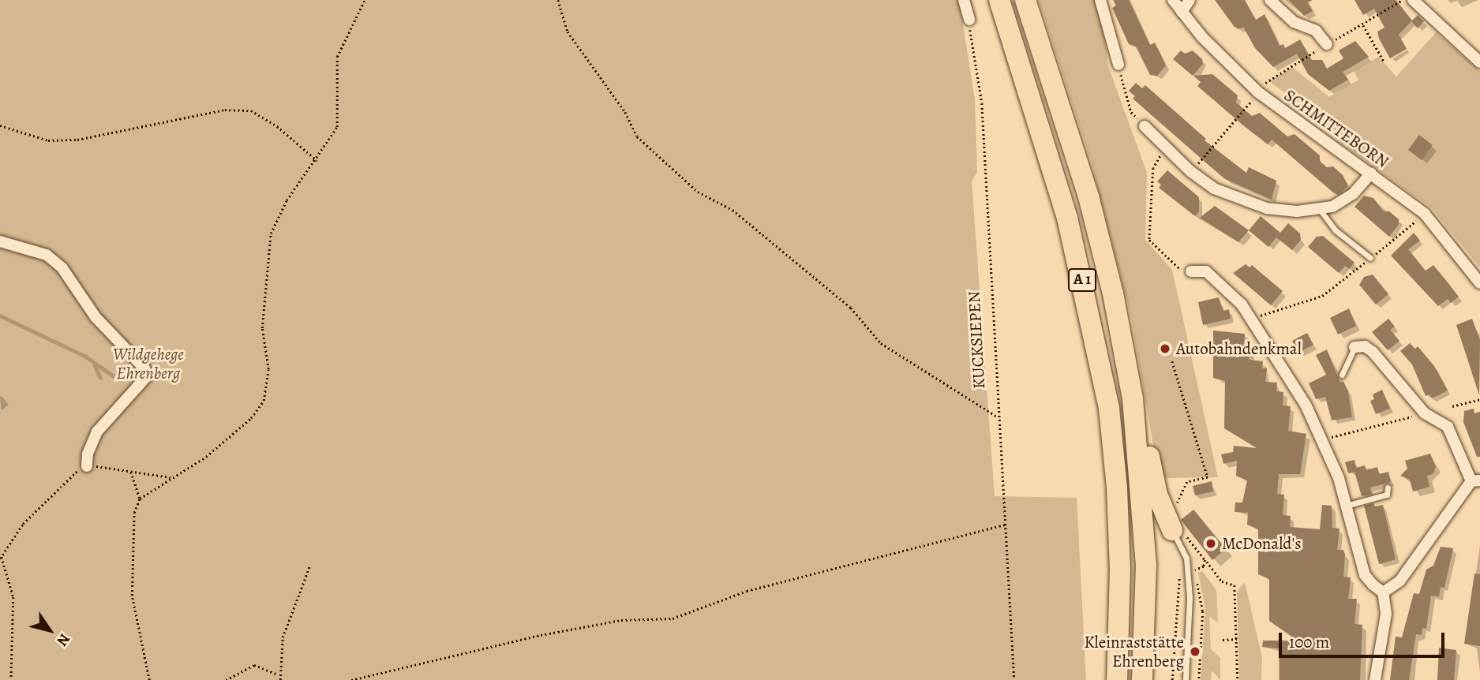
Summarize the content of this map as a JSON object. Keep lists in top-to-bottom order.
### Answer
{
  "streets": {
    "highway": ["A 1"],
    "street": ["SCHMITTEBORN"],
    "path": ["KUCKSIEPEN"]
  },
  "parks": ["Wildgehege Ehrenberg"],
  "places": ["Autobahndenkmal", "McDonald's", "Kleinraststätte Ehrenberg"],
  "scale_bar": "100 m",
  "north": "bottom right"
}
